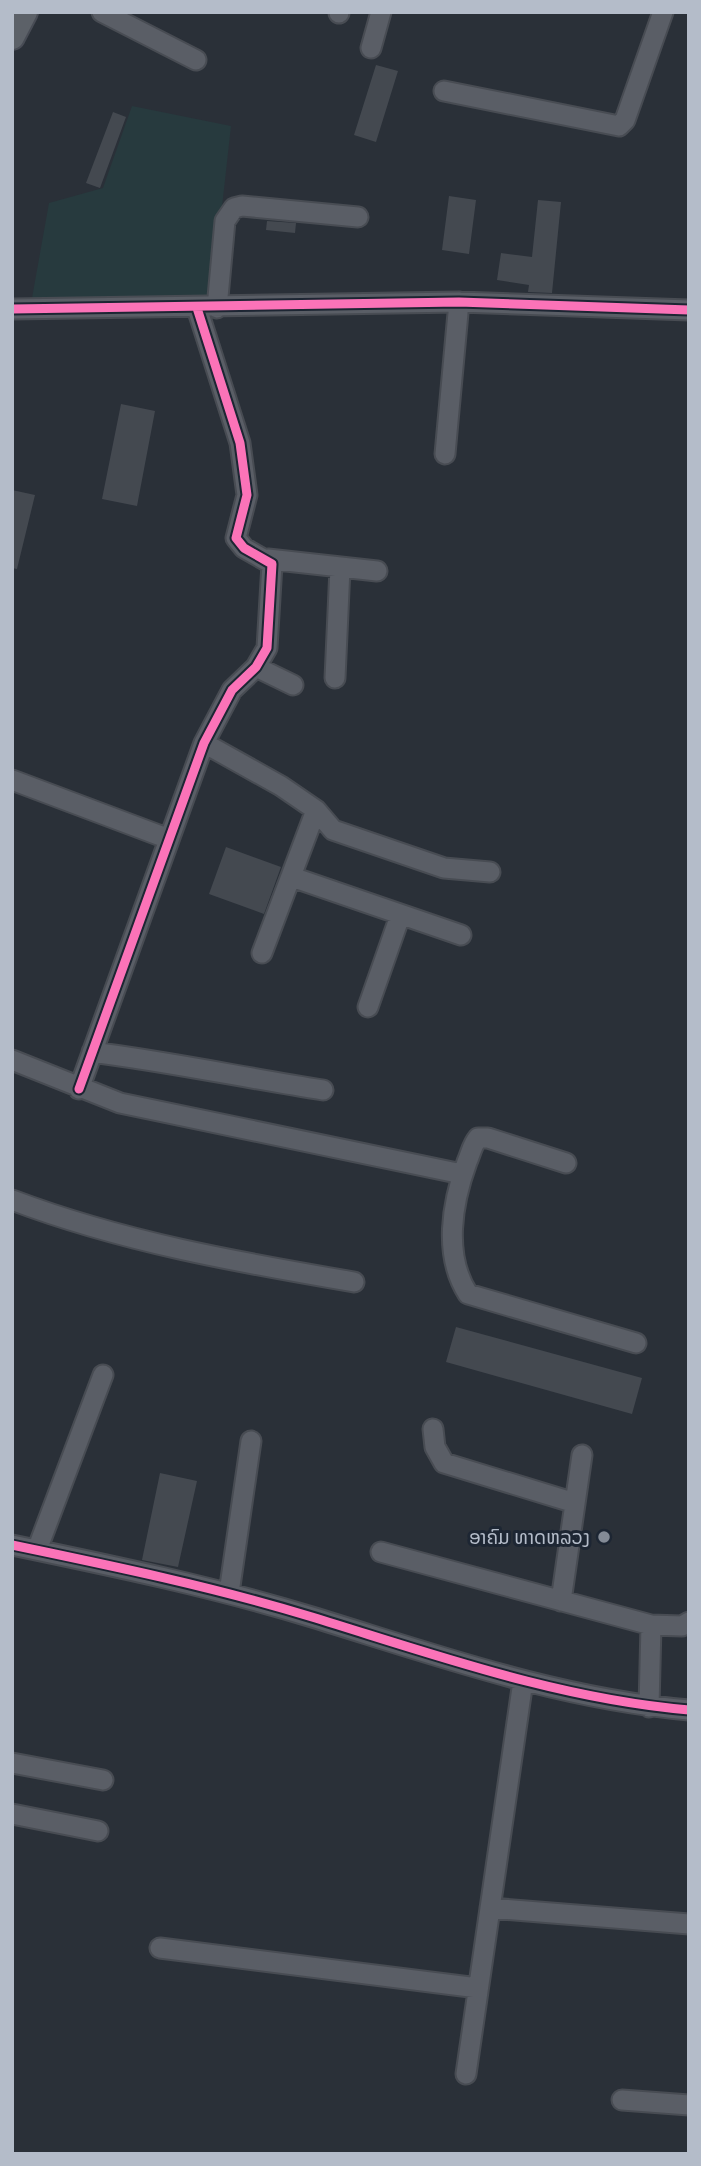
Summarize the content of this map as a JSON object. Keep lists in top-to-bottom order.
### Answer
{
  "places": ["ອາຄົມ ທາດຫລວງ"]
}
